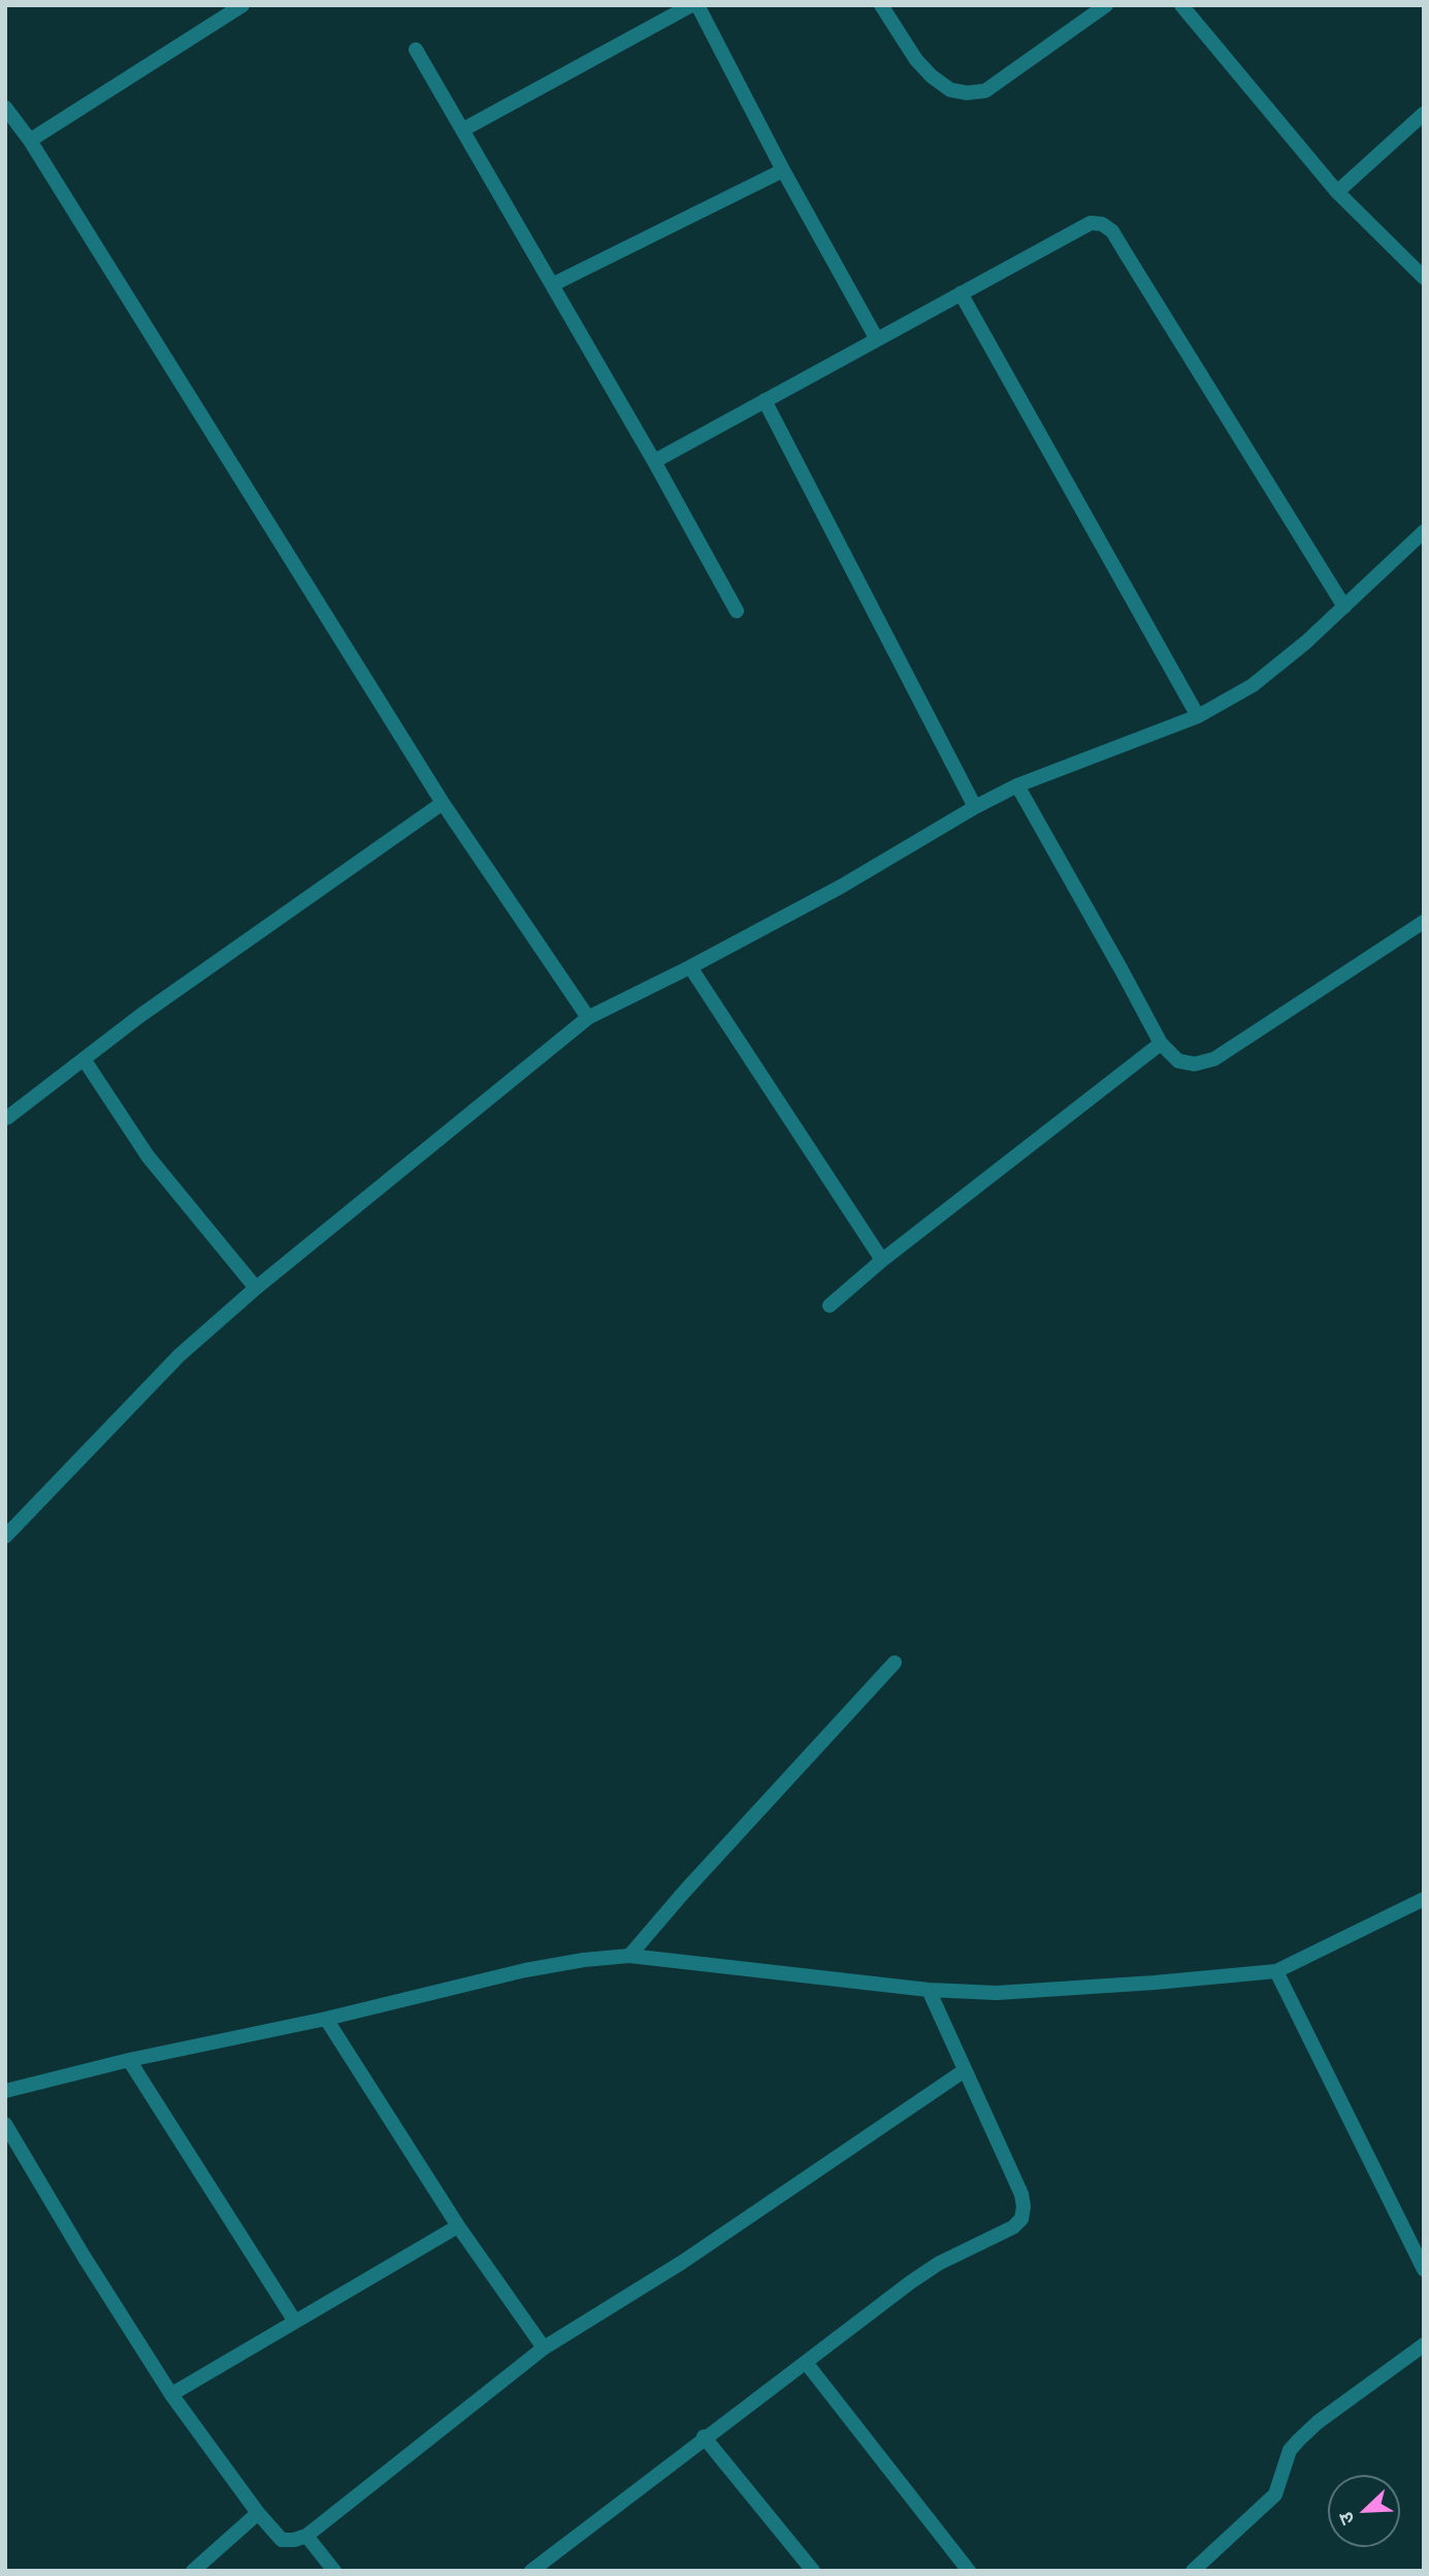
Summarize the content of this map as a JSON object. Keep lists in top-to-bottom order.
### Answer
{
  "north": "bottom left"
}
